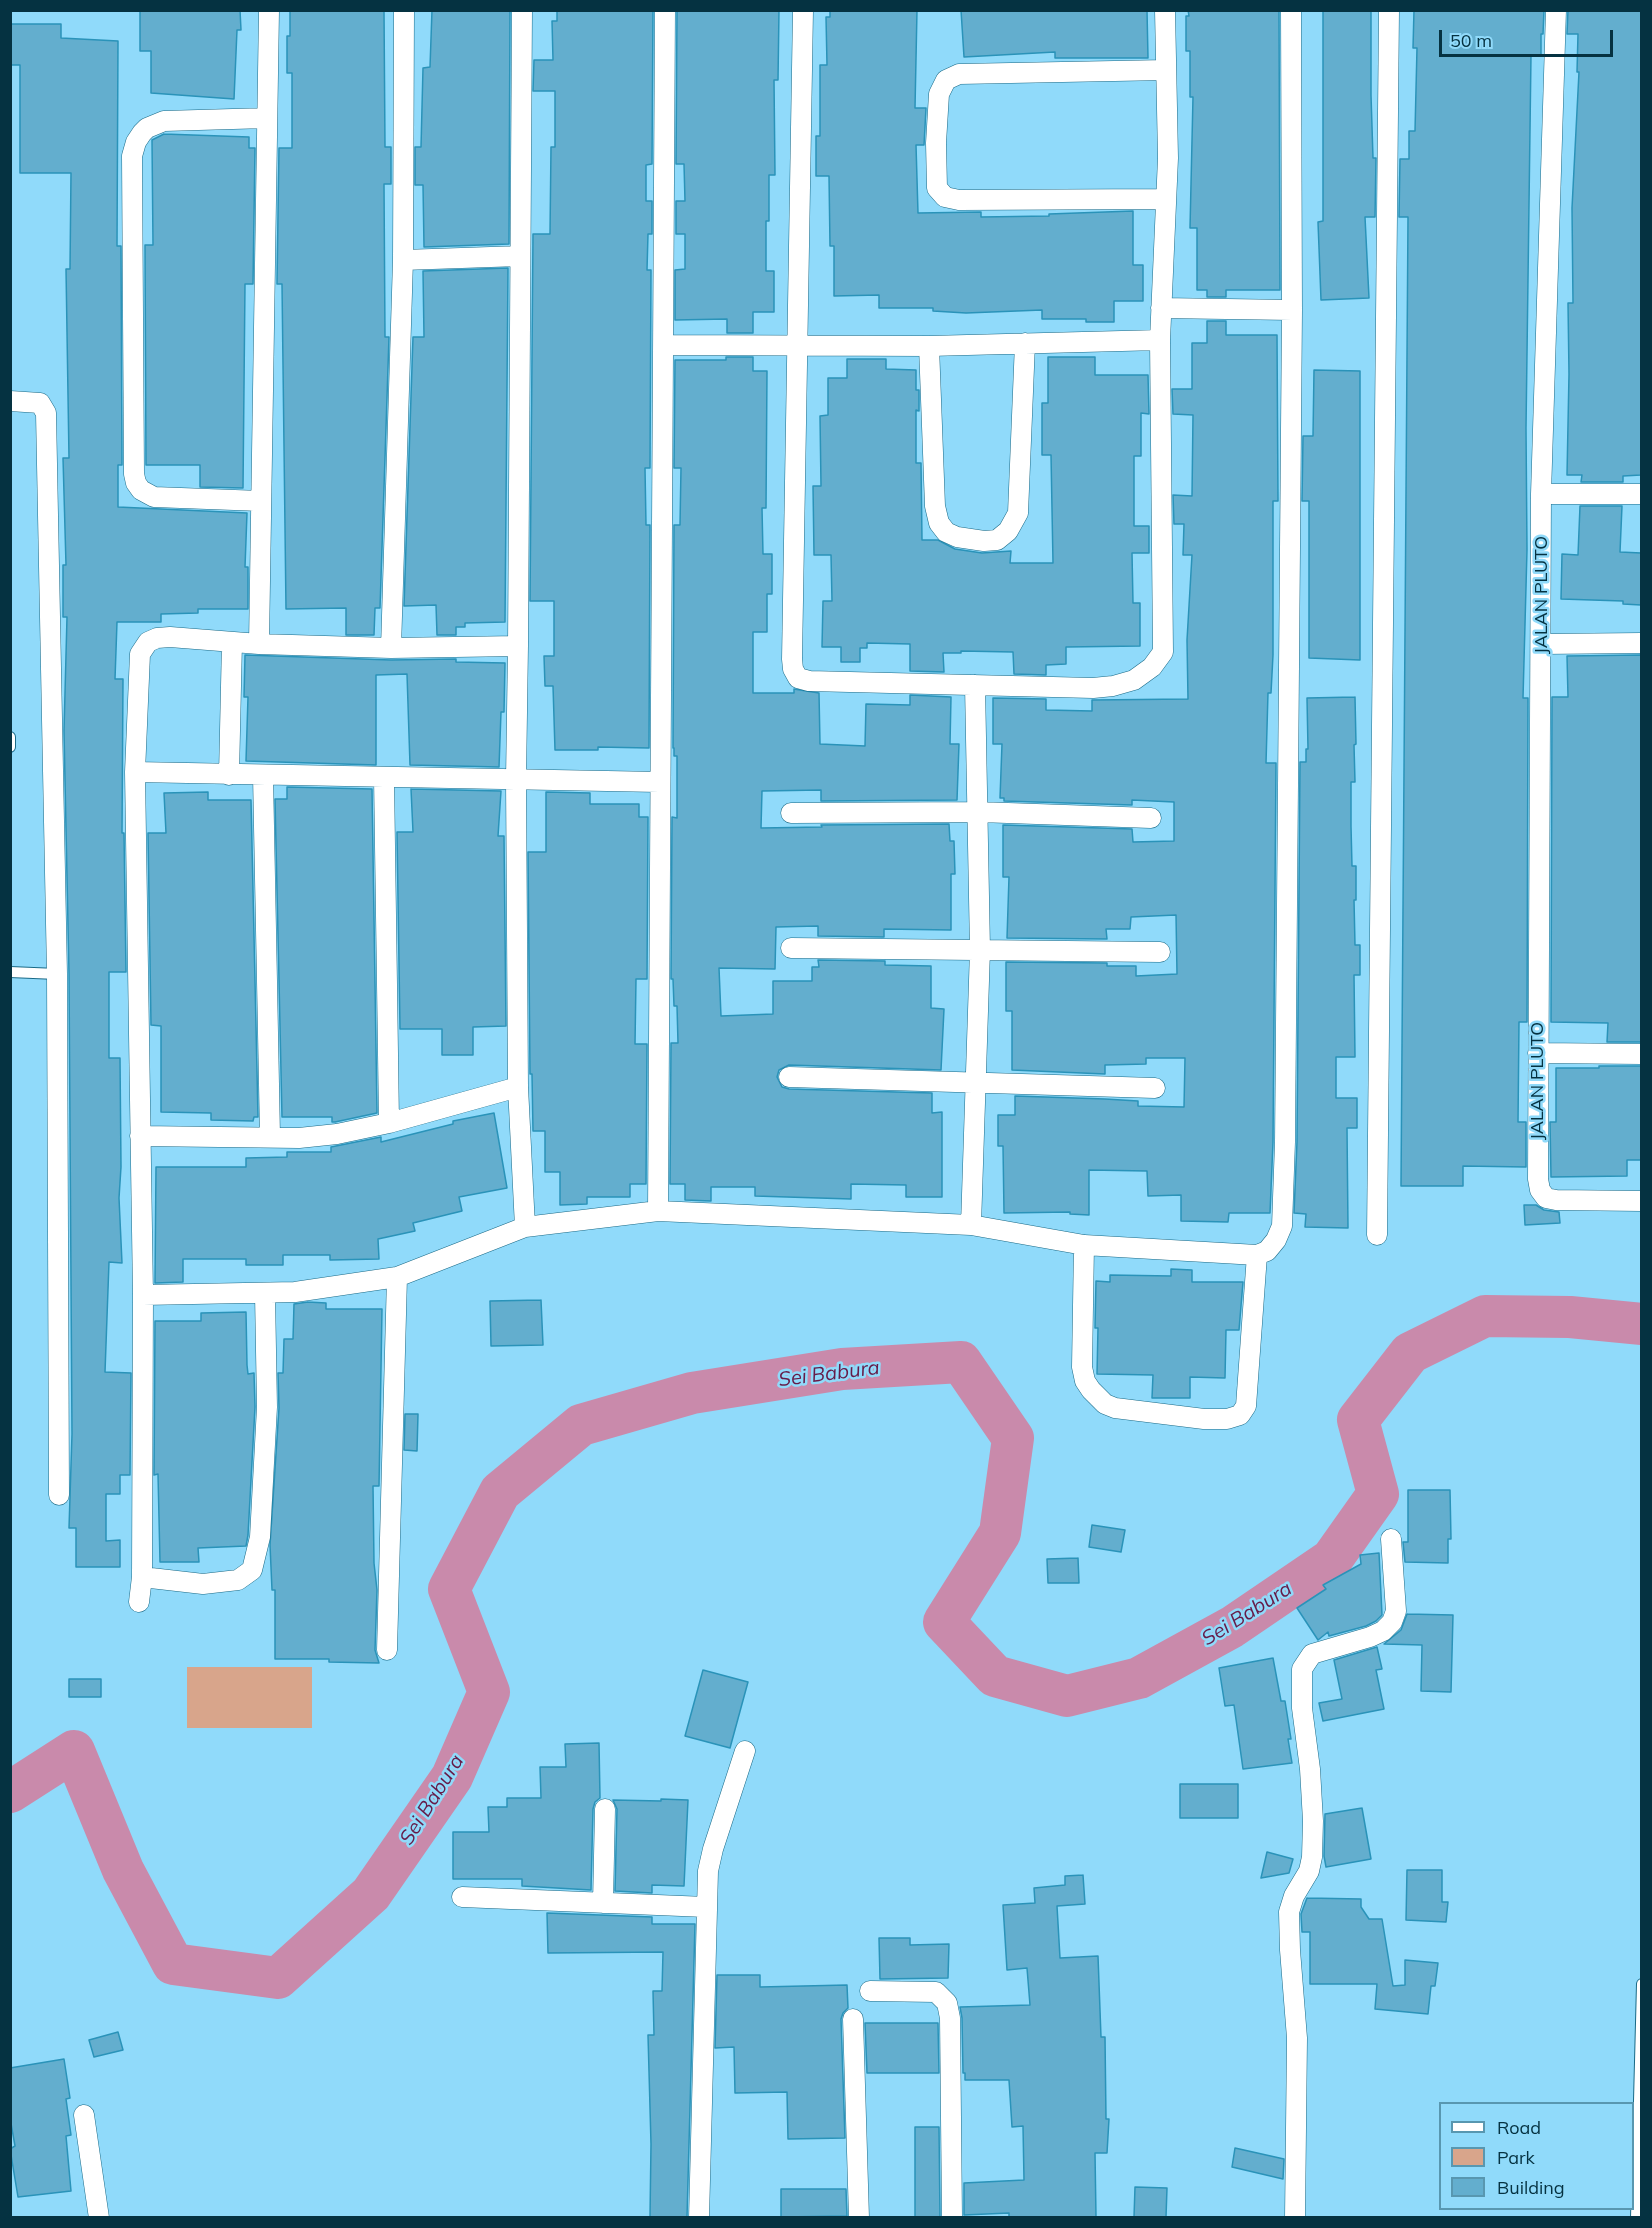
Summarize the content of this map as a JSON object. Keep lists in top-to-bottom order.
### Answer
{
  "streets": {
    "street": ["JALAN PLUTO"]
  },
  "water": ["Sei Babura"],
  "legend": ["Road", "Park", "Building"],
  "scale_bar": "50 m"
}
